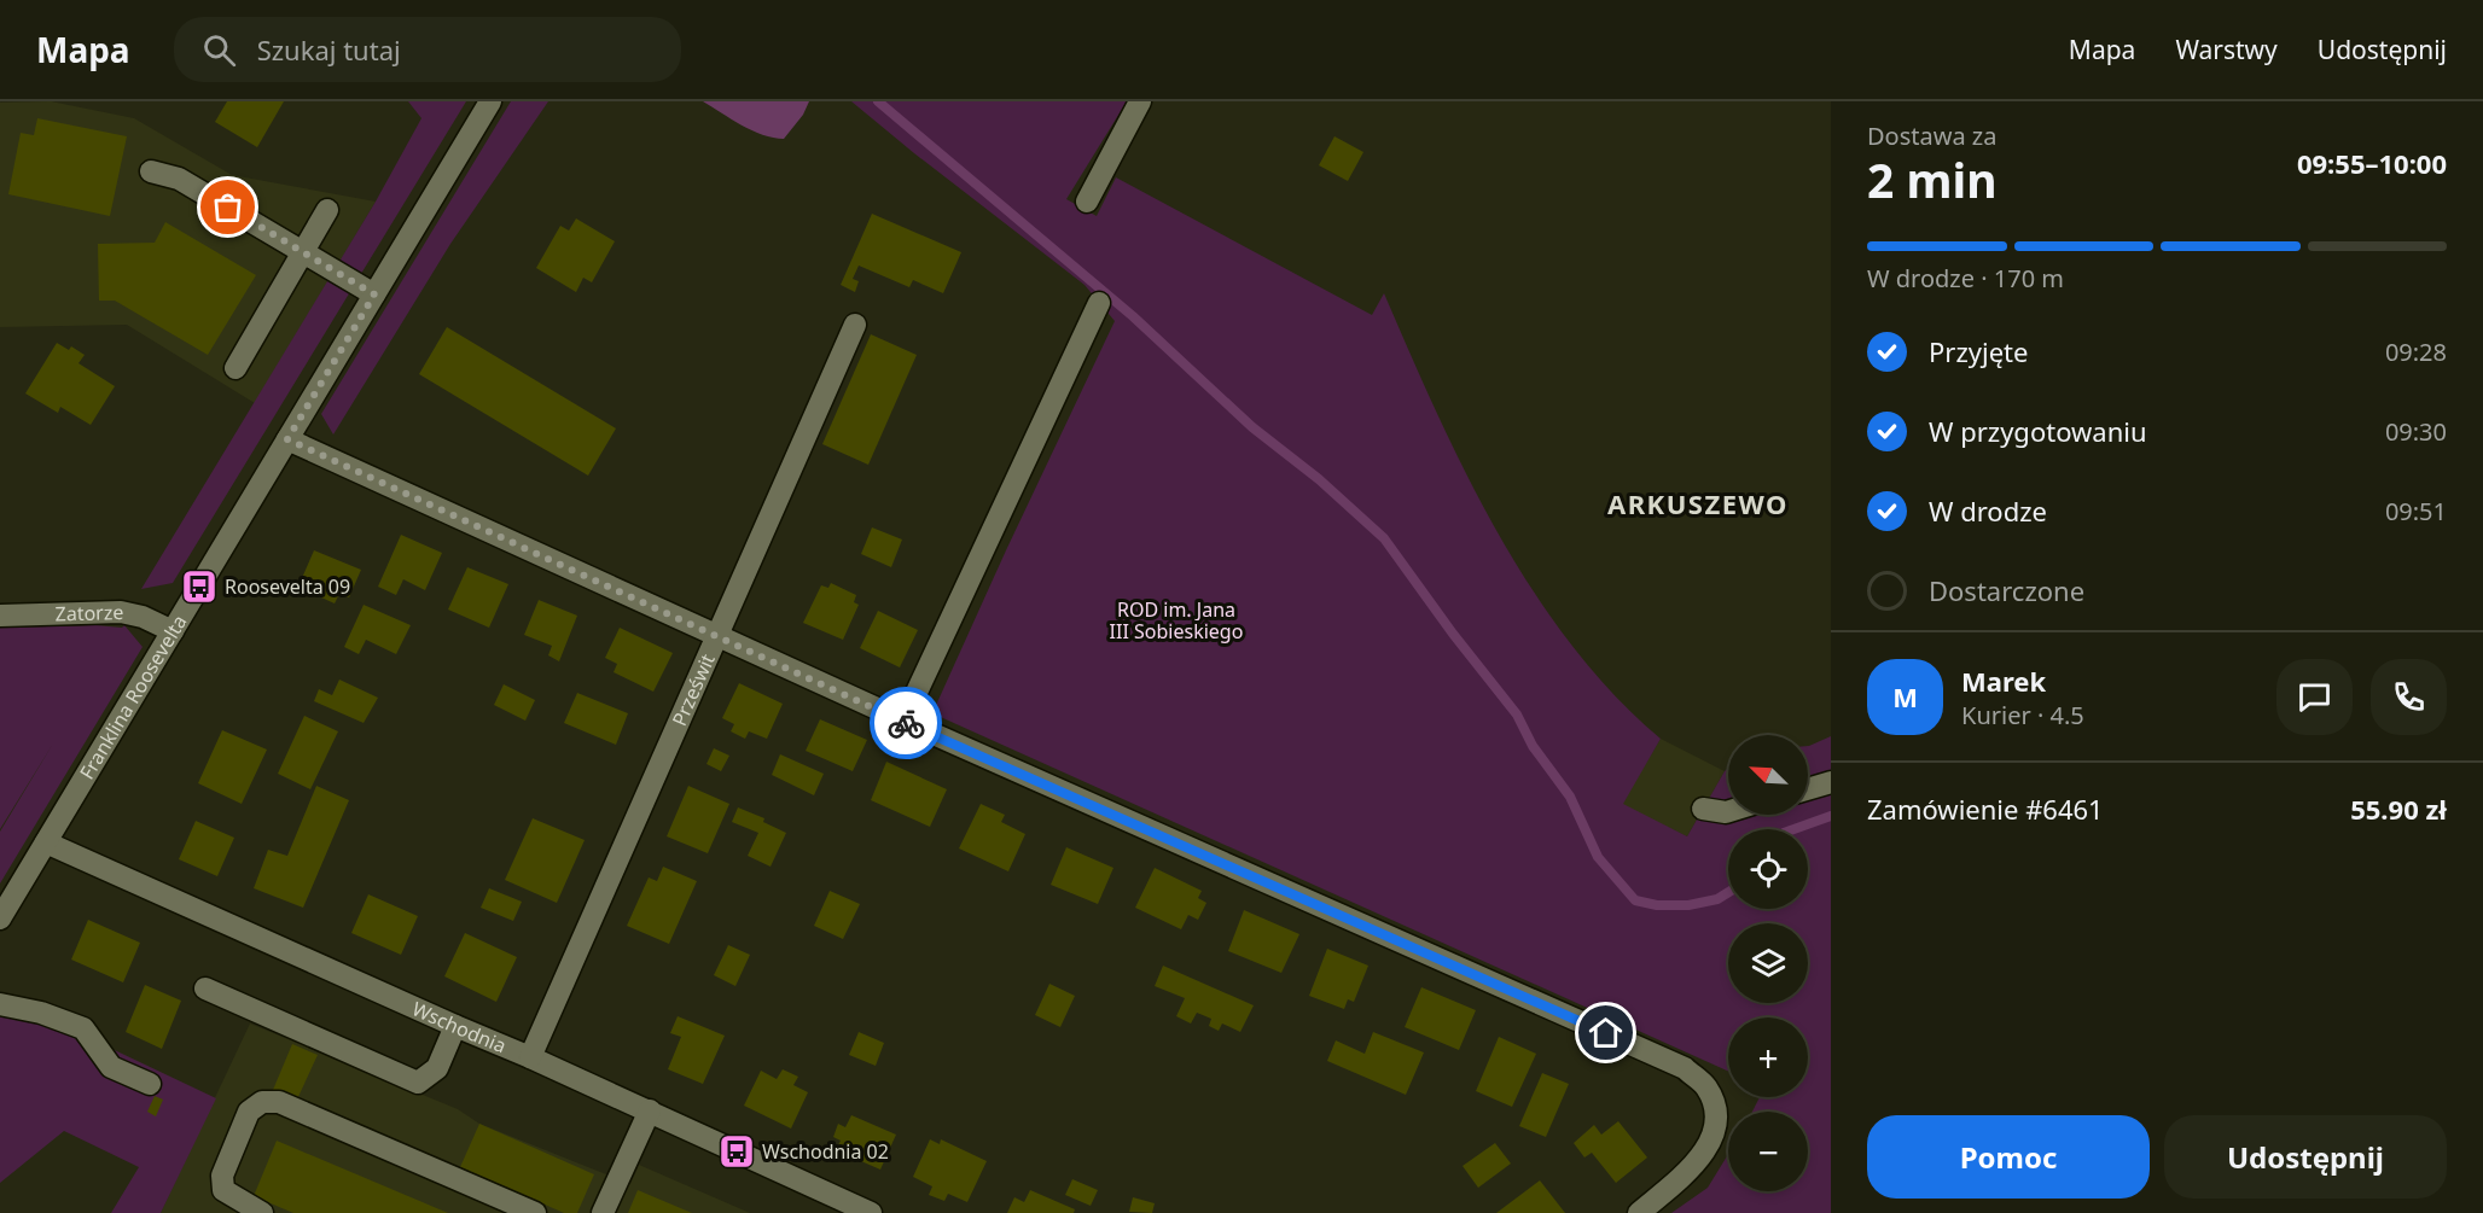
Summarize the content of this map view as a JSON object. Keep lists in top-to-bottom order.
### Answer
{
  "streets": {
    "street": [
      "Zatorze",
      "Prześwit",
      "Franklina Roosevelta",
      "Wschodnia"
    ]
  },
  "crossings": [
    ["Zatorze", "Franklina Roosevelta"],
    ["Prześwit", "Wschodnia"],
    ["Franklina Roosevelta", "Wschodnia"]
  ],
  "districts": ["ARKUSZEWO"],
  "parks": ["ROD im. Jana III Sobieskiego"],
  "places": {
    "bus stop": ["Roosevelta 09", "Wschodnia 02"]
  },
  "north": "top left",
  "page": {
    "header": "Mapa",
    "search": "Szukaj tutaj",
    "nav": ["Mapa", "Warstwy", "Udostępnij"],
    "heading": ["2 min", "Dostawa za", "09:55–10:00"],
    "panel": [
      "Marek",
      "Kurier · 4.5",
      "Zamówienie #6461",
      "55.90 zł"
    ],
    "bar": "W drodze · 170 m",
    "list": [
      ["Przyjęte", "09:28"],
      ["W przygotowaniu", "09:30"],
      ["W drodze", "09:51"],
      "Dostarczone"
    ],
    "round": "M",
    "map_buttons": ["+", "−"],
    "buttons": ["Pomoc", "Udostępnij"]
  }
}
